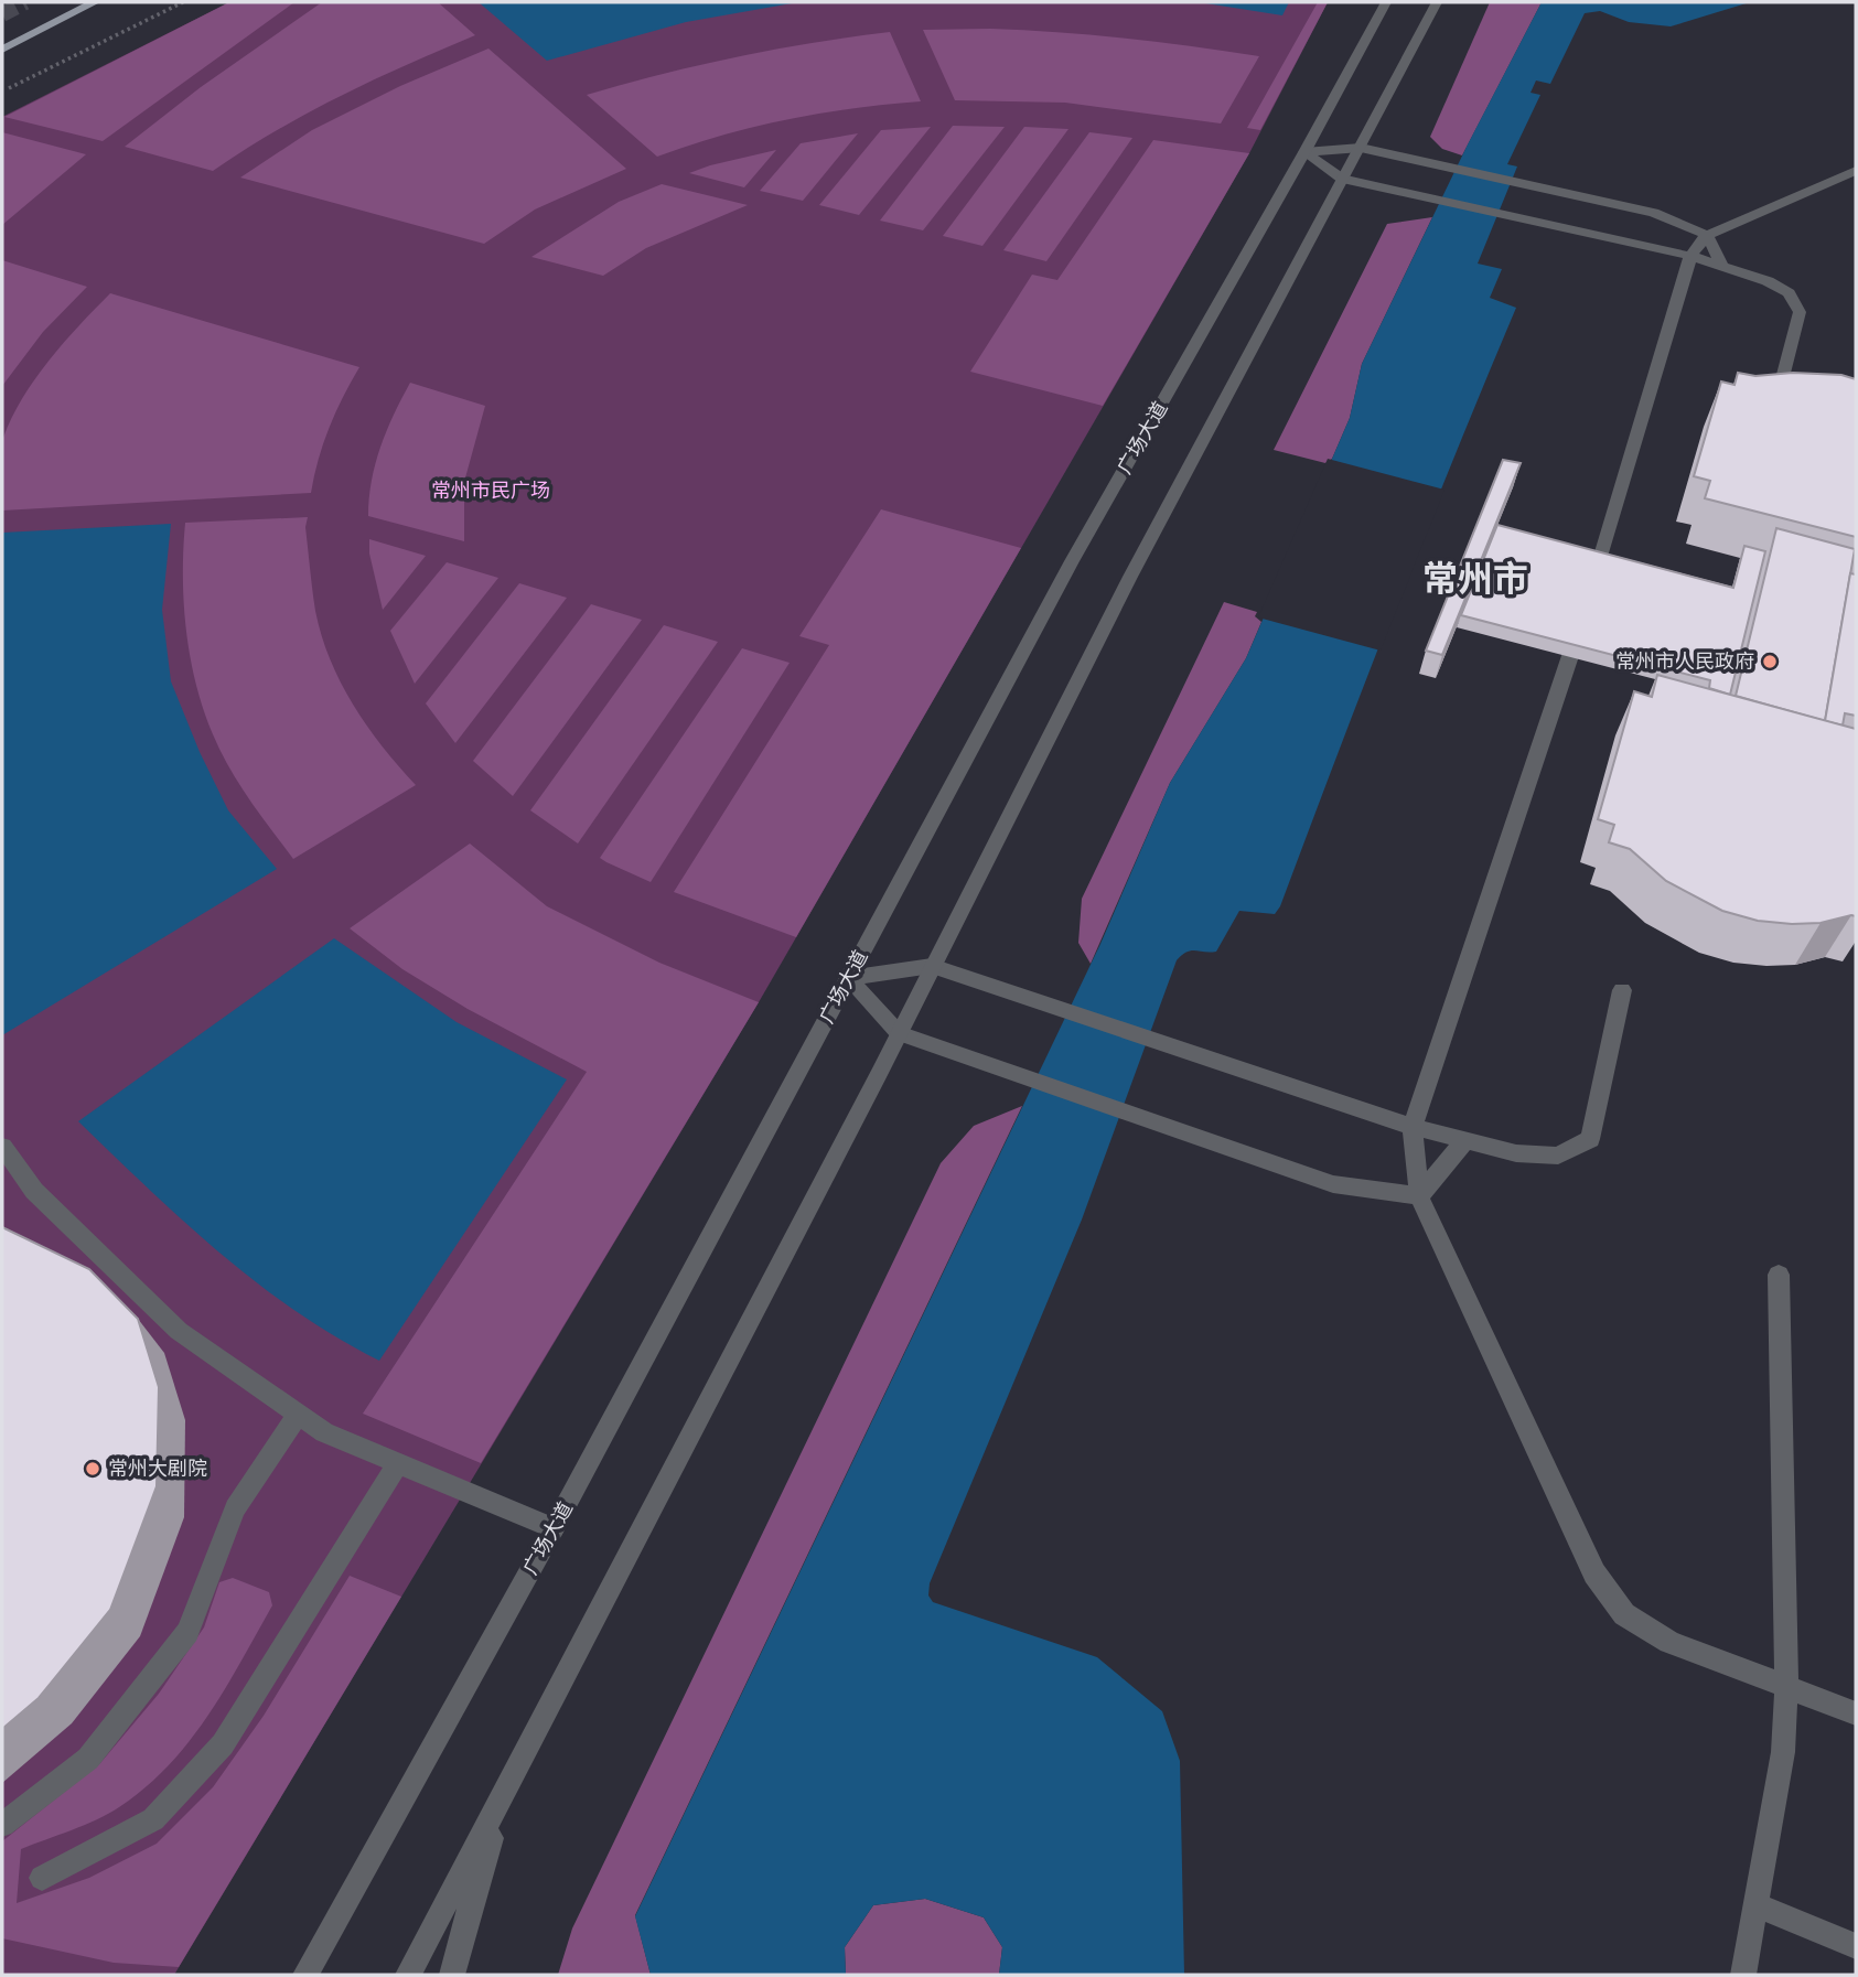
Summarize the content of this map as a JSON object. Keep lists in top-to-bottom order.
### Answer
{
  "streets": {
    "street": ["广场大道"]
  },
  "districts": ["常州市"],
  "parks": ["常州市民广场"],
  "places": ["常州市人民政府", "常州大剧院"]
}
